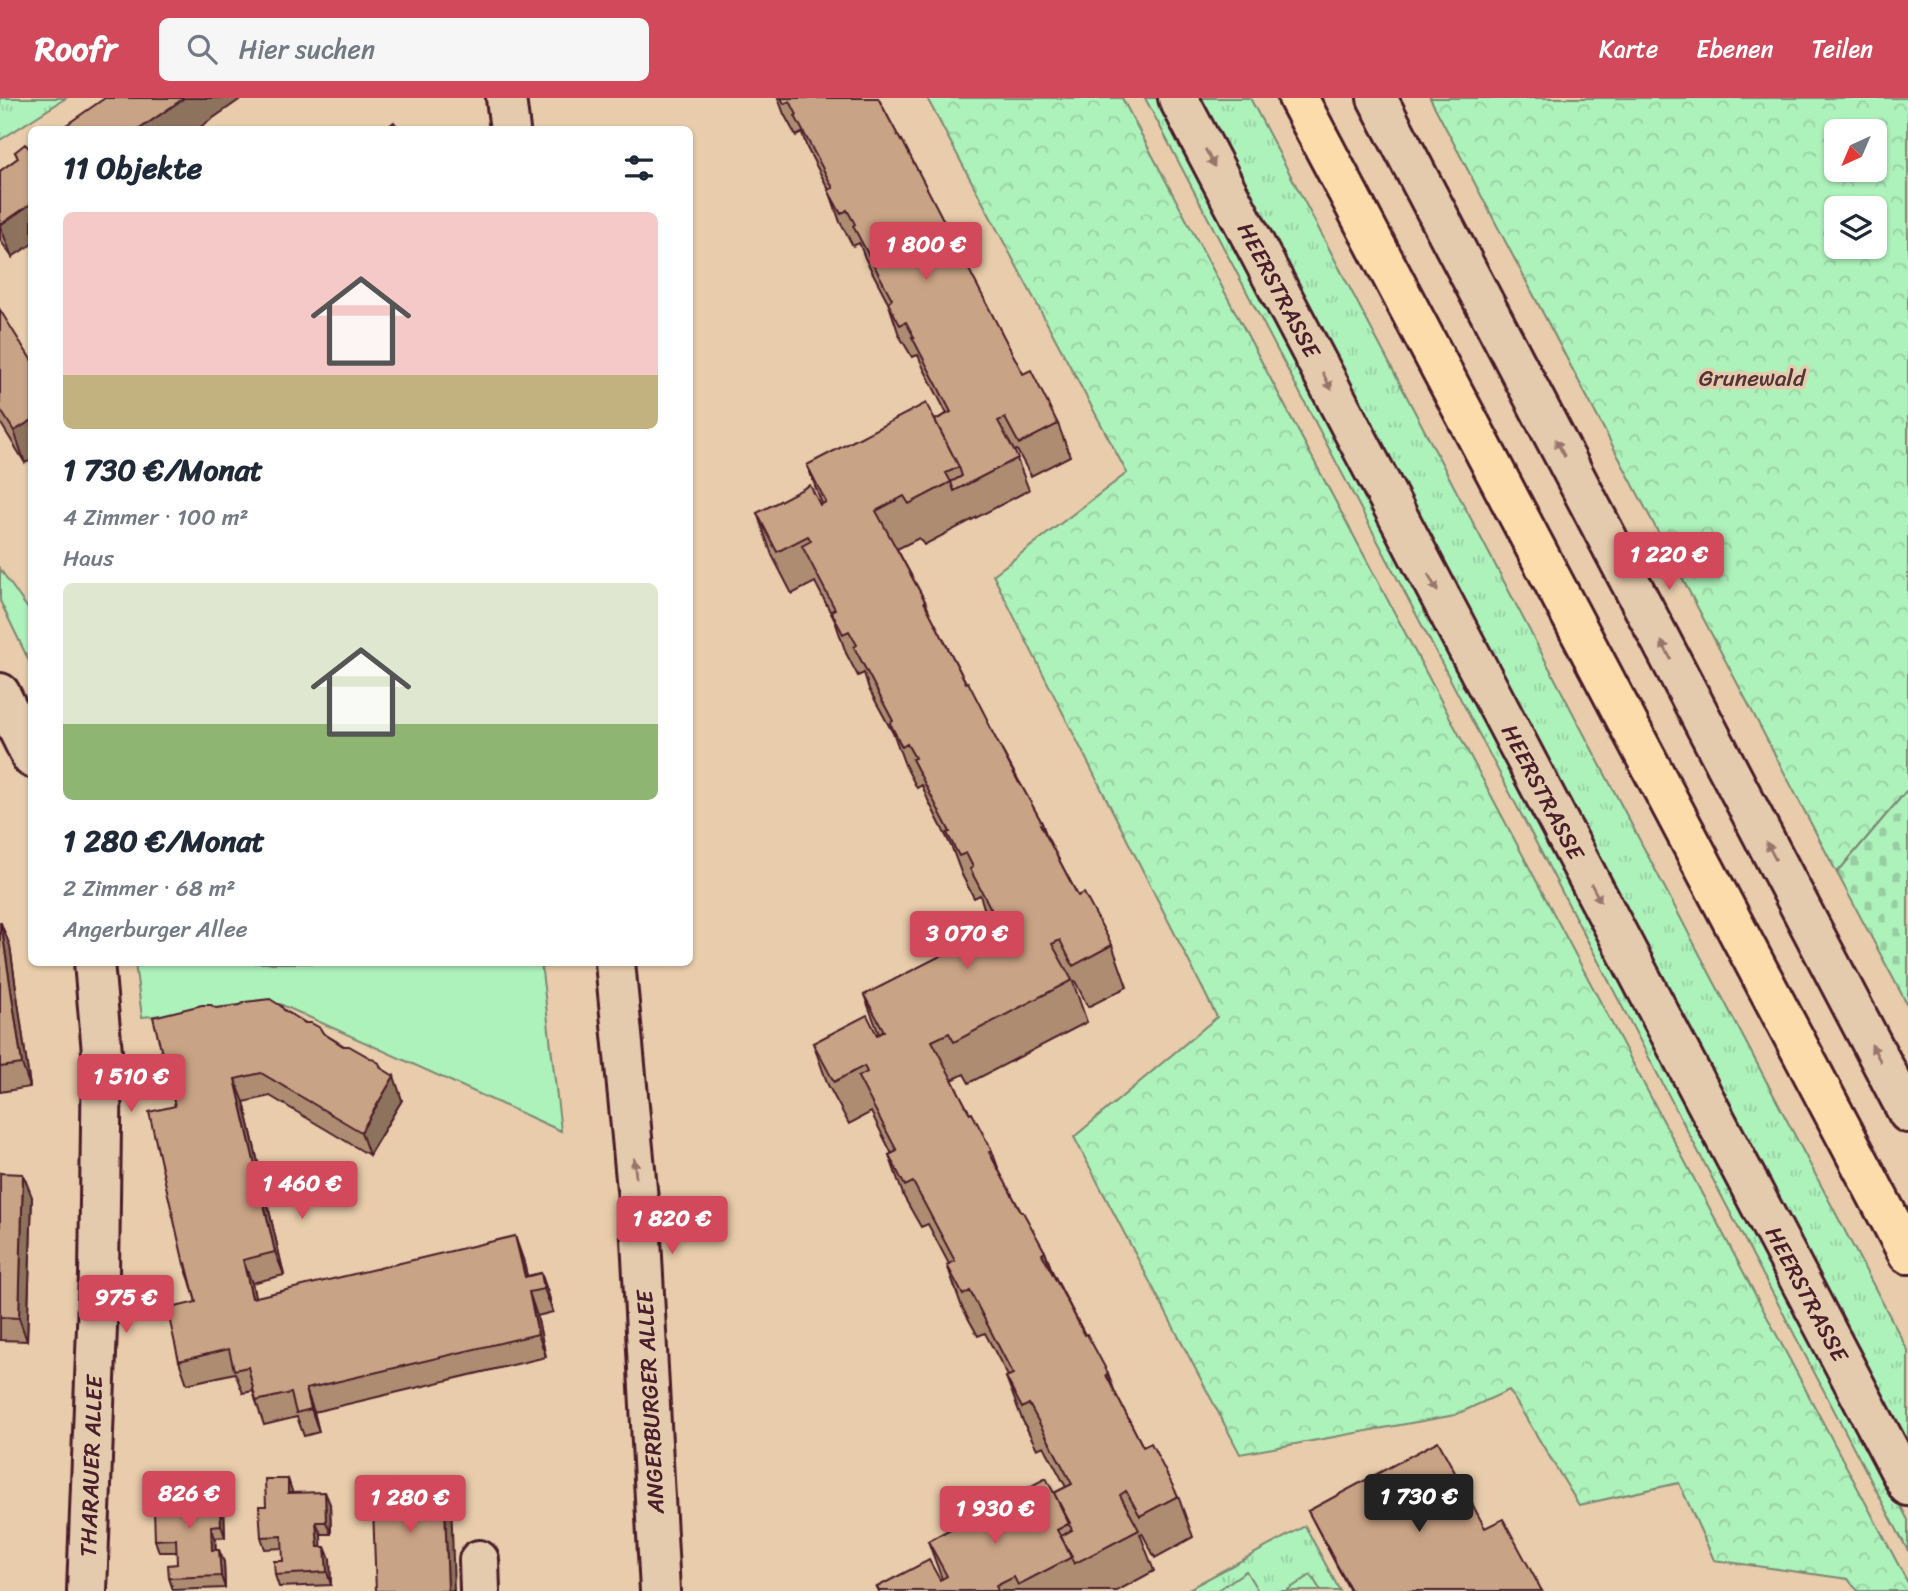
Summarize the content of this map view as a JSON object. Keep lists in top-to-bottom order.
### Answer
{
  "streets": {
    "street": ["HEERSTRASSE", "ANGERBURGER ALLEE", "THARAUER ALLEE"]
  },
  "one_way": ["ANGERBURGER ALLEE"],
  "parks": ["Grunewald"],
  "north": "bottom left",
  "page": {
    "header": "Roofr",
    "search": "Hier suchen",
    "nav": ["Karte", "Ebenen", "Teilen"],
    "heading": "11 Objekte",
    "list": [
      {
        "name": "1 730 €/Monat",
        "note": "4 Zimmer · 100 m² · Haus"
      },
      {
        "name": "1 280 €/Monat",
        "note": "2 Zimmer · 68 m² · Angerburger Allee"
      }
    ],
    "price": [
      "1 800 €",
      "1 220 €",
      "3 070 €",
      "1 510 €",
      "1 460 €",
      "1 820 €",
      "975 €",
      "826 €",
      "1 730 €",
      "1 280 €",
      "1 930 €"
    ]
  }
}
